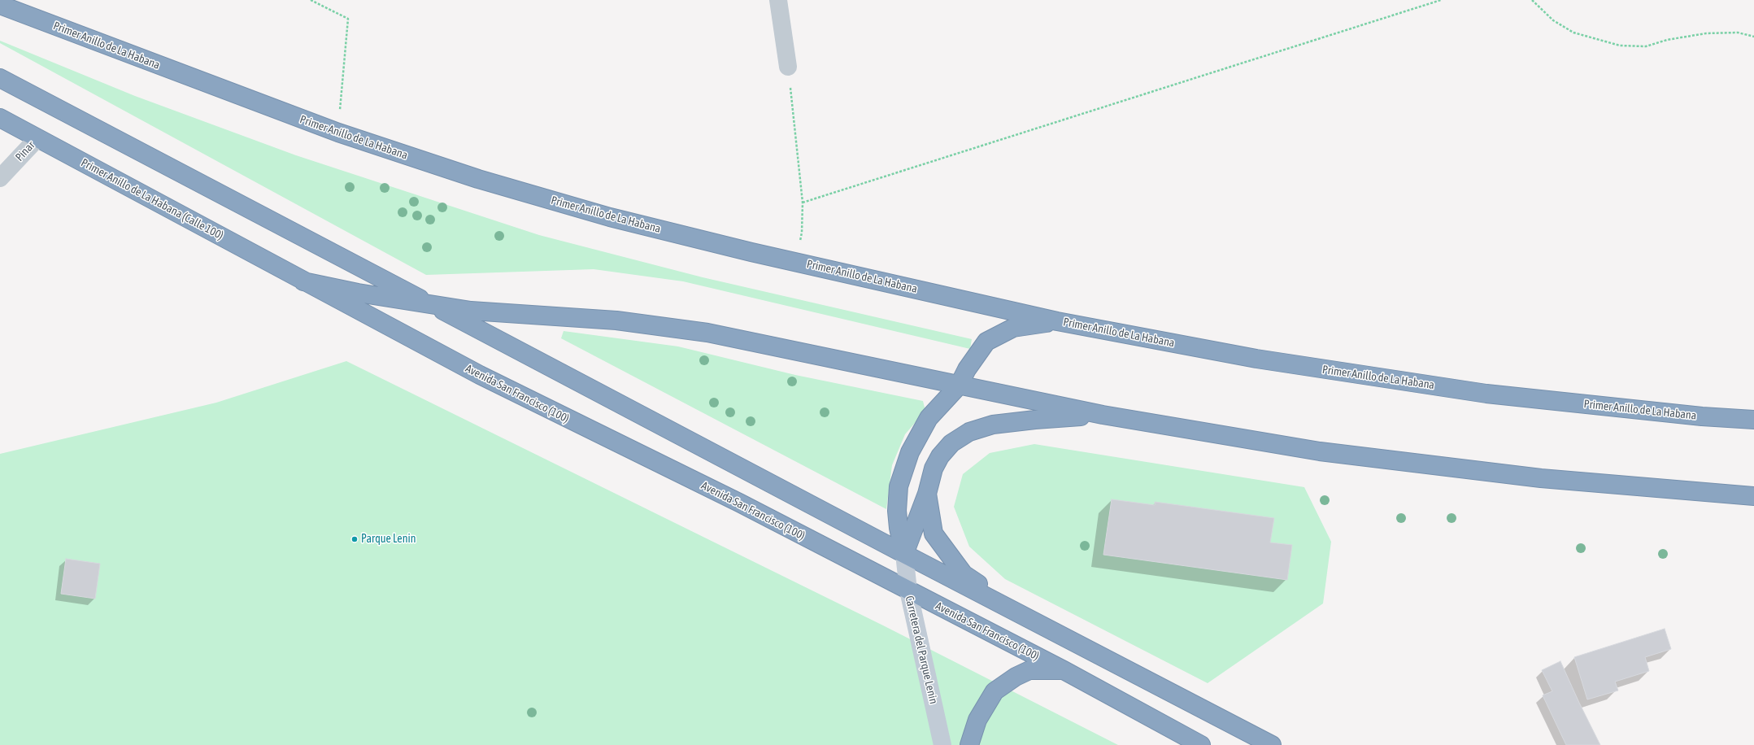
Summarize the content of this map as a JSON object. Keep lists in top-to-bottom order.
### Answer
{
  "streets": {
    "highway": ["Primer Anillo de La Habana", "Primer Anillo de La Habana (Calle 100)", "Avenida San Francisco (100)"],
    "street": ["Pinar", "Carretera del Parque Lenin"]
  },
  "crossings": [
    ["Pinar", "Primer Anillo de La Habana (Calle 100)"],
    ["Primer Anillo de La Habana (Calle 100)", "Avenida San Francisco (100)"],
    ["Avenida San Francisco (100)", "Carretera del Parque Lenin"]
  ],
  "places": ["Parque Lenin"]
}
